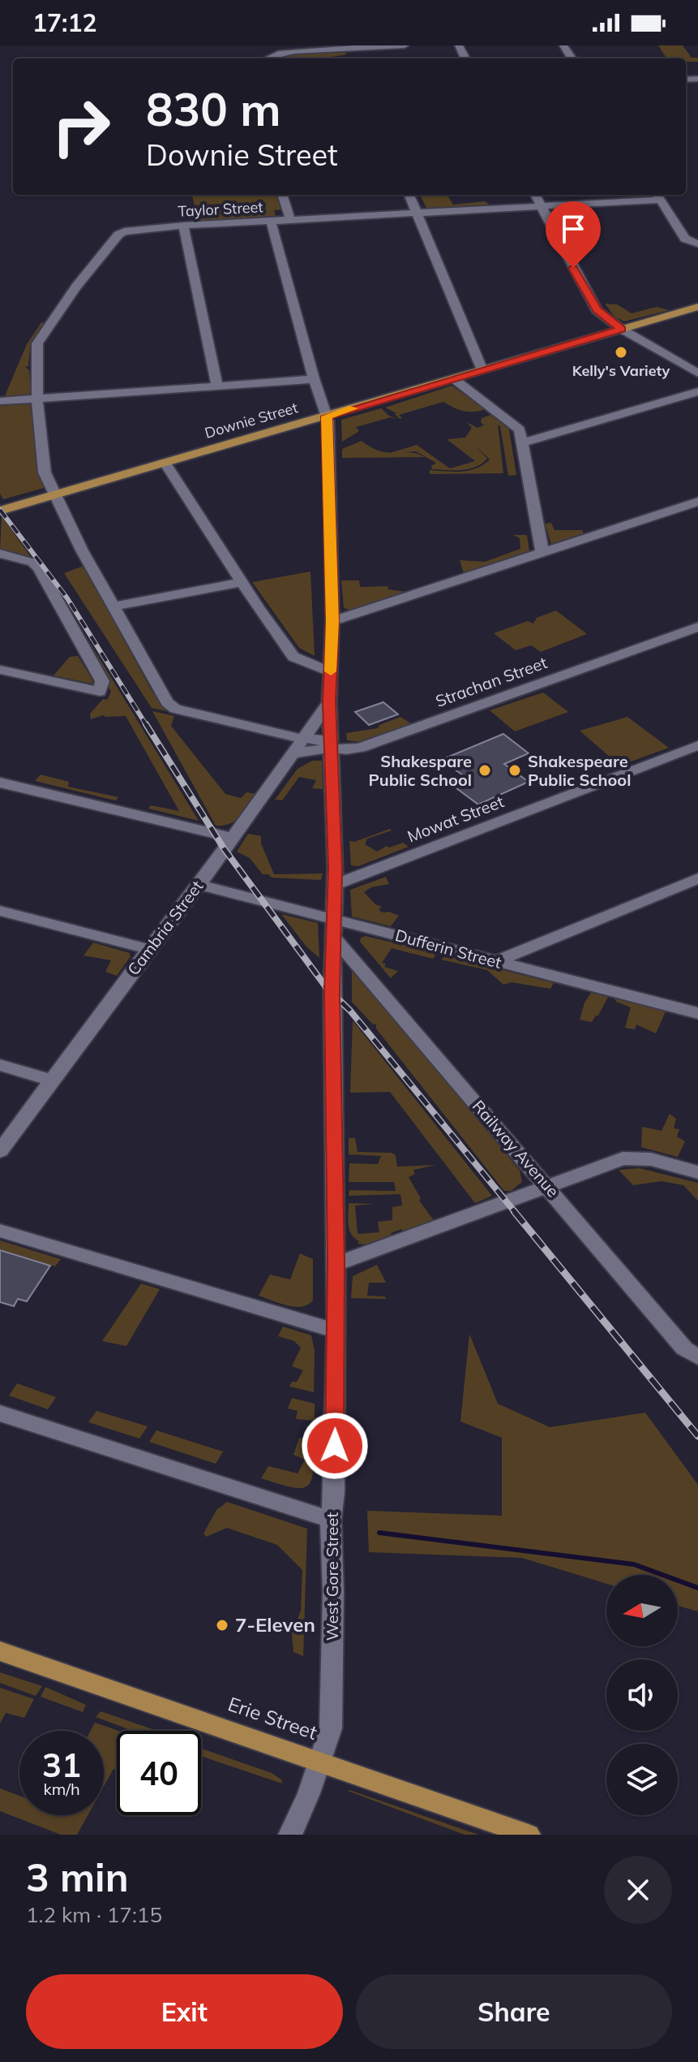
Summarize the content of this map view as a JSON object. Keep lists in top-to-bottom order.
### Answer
{
  "streets": {
    "main road": ["Downie Street", "Erie Street"],
    "street": [
      "Taylor Street",
      "Strachan Street",
      "Mowat Street",
      "Cambria Street",
      "Dufferin Street",
      "Railway Avenue",
      "West Gore Street"
    ]
  },
  "crossings": [
    ["Taylor Street", "West Gore Street"],
    ["Downie Street", "West Gore Street"],
    ["Strachan Street", "Cambria Street"],
    ["Strachan Street", "West Gore Street"],
    ["Mowat Street", "West Gore Street"],
    ["Cambria Street", "Dufferin Street"],
    ["Cambria Street", "West Gore Street"],
    ["Dufferin Street", "Railway Avenue"],
    ["Dufferin Street", "West Gore Street"],
    ["Railway Avenue", "West Gore Street"],
    ["West Gore Street", "Erie Street"]
  ],
  "places": [
    "Kelly's Variety",
    "Shakespare Public School",
    "Shakespeare Public School",
    "7-Eleven"
  ],
  "north": "left",
  "page": {
    "status": "17:12",
    "turn": ["830 m", "Downie Street"],
    "speed": "31 km/h",
    "limit": "40",
    "heading": ["3 min", "1.2 km · 17:15"],
    "buttons": ["Exit", "Share"]
  }
}
